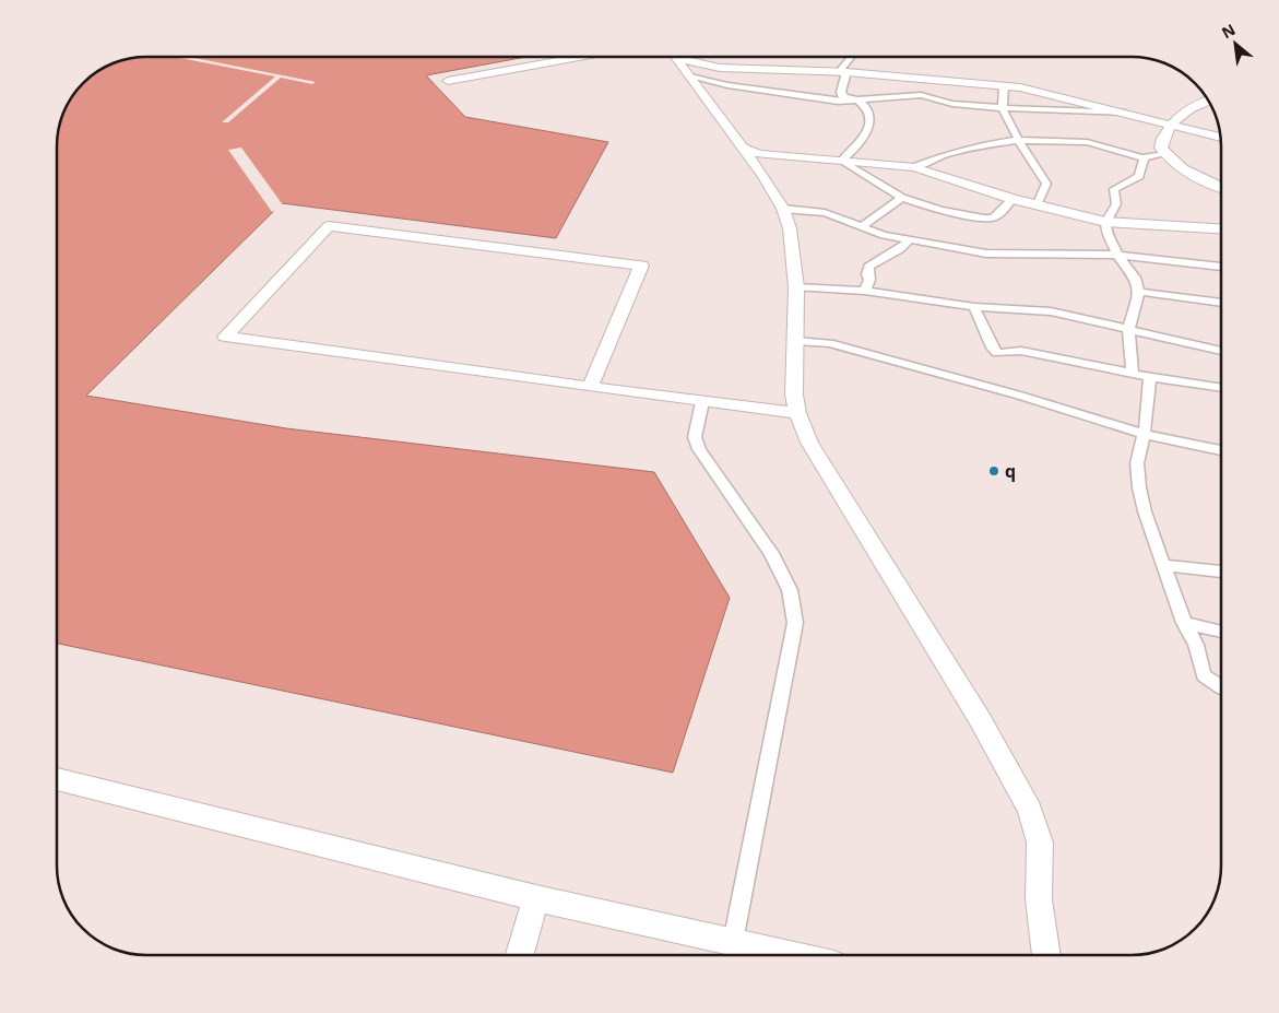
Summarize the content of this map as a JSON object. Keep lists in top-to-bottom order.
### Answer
{
  "places": ["q"],
  "north": "top left"
}
